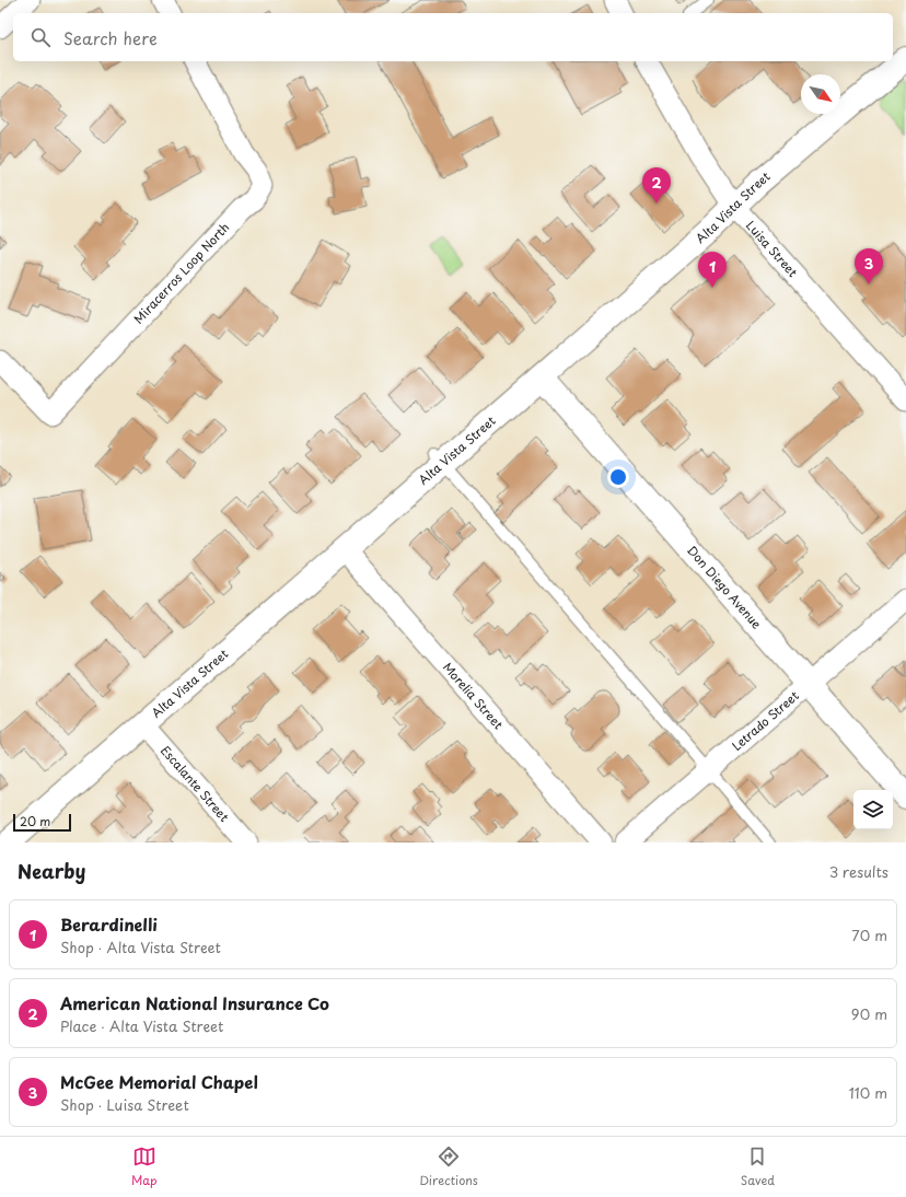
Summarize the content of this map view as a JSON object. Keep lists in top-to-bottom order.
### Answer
{
  "streets": {
    "street": [
      "Alta Vista Street",
      "Luisa Street",
      "Miracerros Loop North",
      "Don Diego Avenue",
      "Morelia Street",
      "Letrado Street",
      "Escalante Street"
    ]
  },
  "crossings": [
    ["Alta Vista Street", "Luisa Street"],
    ["Alta Vista Street", "Don Diego Avenue"],
    ["Alta Vista Street", "Morelia Street"],
    ["Alta Vista Street", "Escalante Street"],
    ["Don Diego Avenue", "Letrado Street"]
  ],
  "scale_bar": "20 m",
  "north": "bottom right",
  "page": {
    "search": "Search here",
    "pins": ["2", "3", "1"],
    "scale": "20 m",
    "heading": ["Nearby", "3 results"],
    "list": [
      {
        "mark": "1",
        "name": "Berardinelli",
        "note": "Shop · Alta Vista Street",
        "value": "70 m"
      },
      {
        "mark": "2",
        "name": "American National Insurance Co",
        "note": "Place · Alta Vista Street",
        "value": "90 m"
      },
      {
        "mark": "3",
        "name": "McGee Memorial Chapel",
        "note": "Shop · Luisa Street",
        "value": "110 m"
      }
    ],
    "nav": ["Map", "Directions", "Saved"]
  }
}
